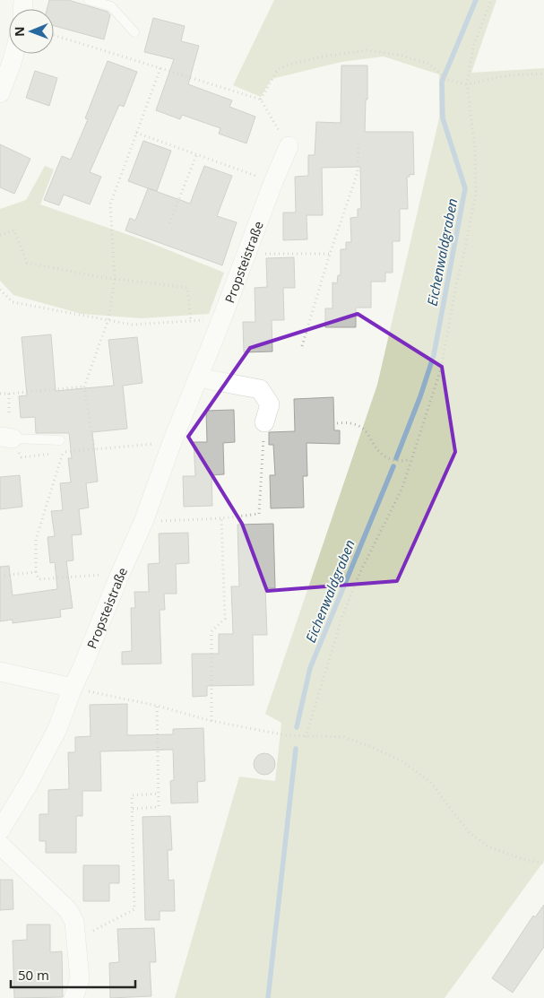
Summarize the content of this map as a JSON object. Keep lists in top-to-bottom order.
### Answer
{
  "streets": {
    "street": ["Propsteistraße"]
  },
  "water": ["Eichenwaldgraben"],
  "scale_bar": "50 m",
  "north": "left"
}
